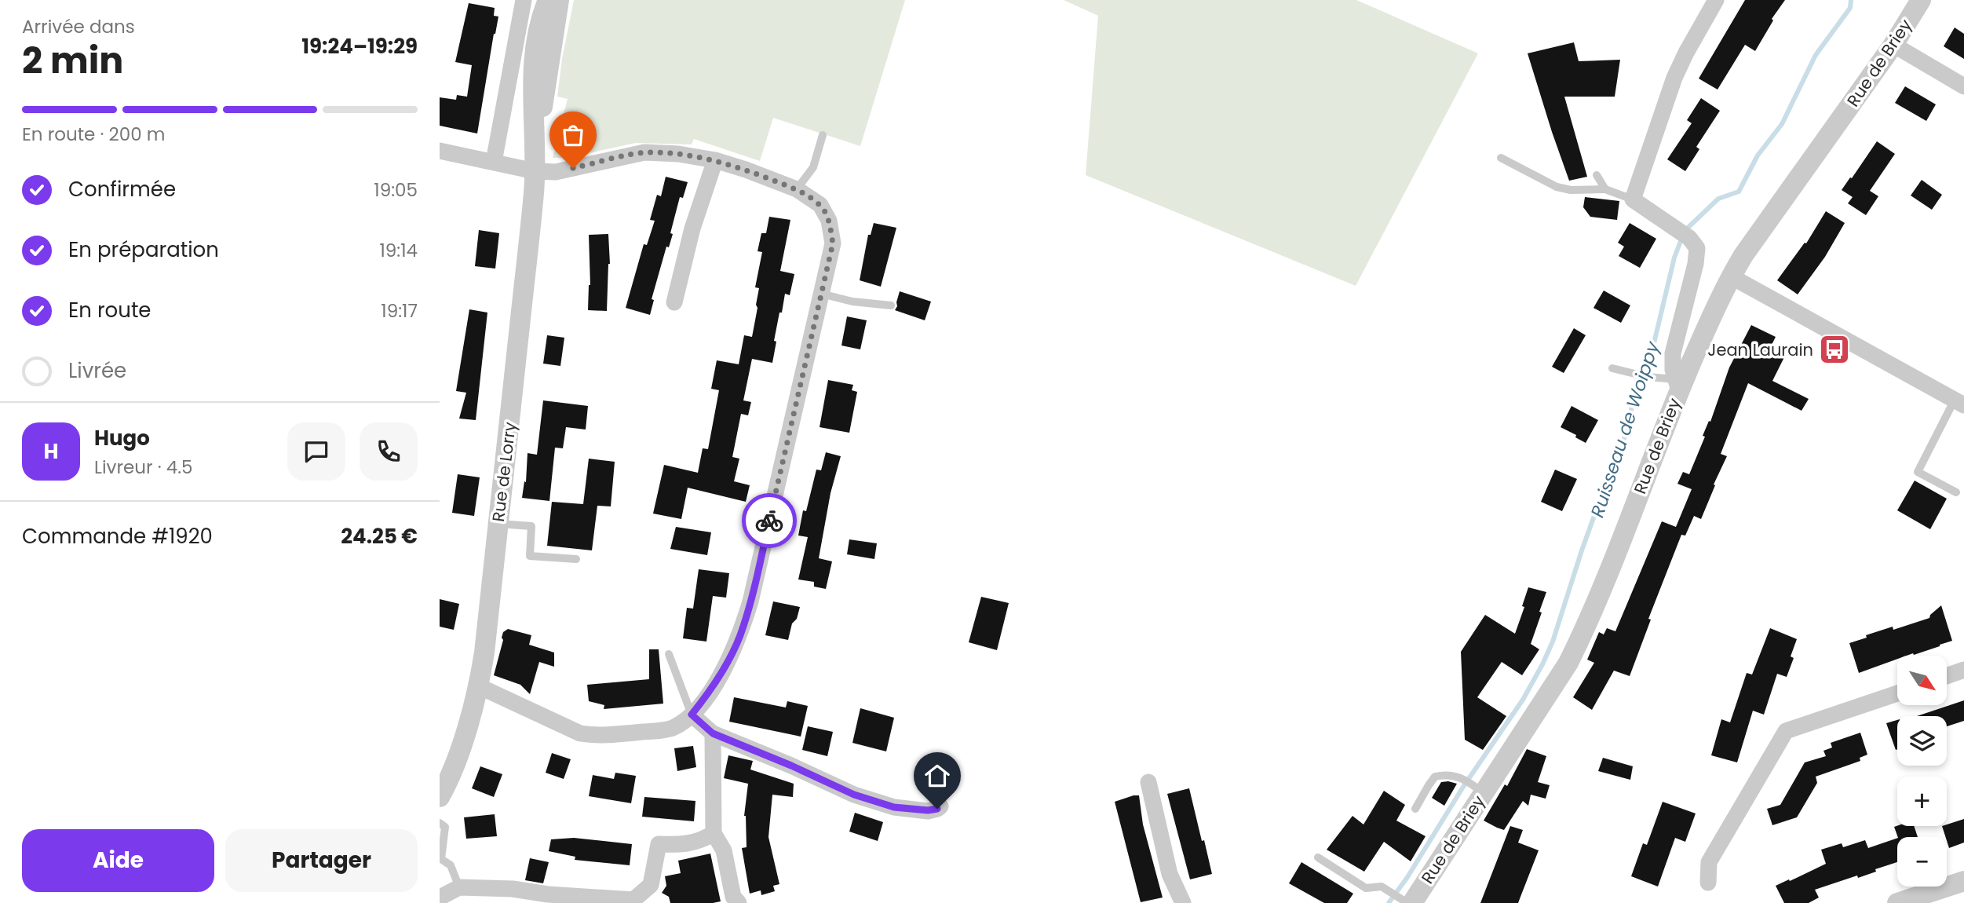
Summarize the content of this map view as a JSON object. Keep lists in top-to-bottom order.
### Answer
{
  "streets": {
    "street": ["Rue de Briey", "Rue de Lorry"]
  },
  "water": ["Ruisseau de Woippy"],
  "places": {
    "bus stop": ["Jean Laurain"]
  },
  "north": "bottom right",
  "page": {
    "heading": ["2 min", "Arrivée dans", "19:24–19:29"],
    "panel": [
      "Hugo",
      "Livreur · 4.5",
      "Commande #1920",
      "24.25 €"
    ],
    "bar": "En route · 200 m",
    "list": [
      ["Confirmée", "19:05"],
      ["En préparation", "19:14"],
      ["En route", "19:17"],
      "Livrée"
    ],
    "round": "H",
    "map_buttons": ["+", "−"],
    "buttons": ["Aide", "Partager"]
  }
}
